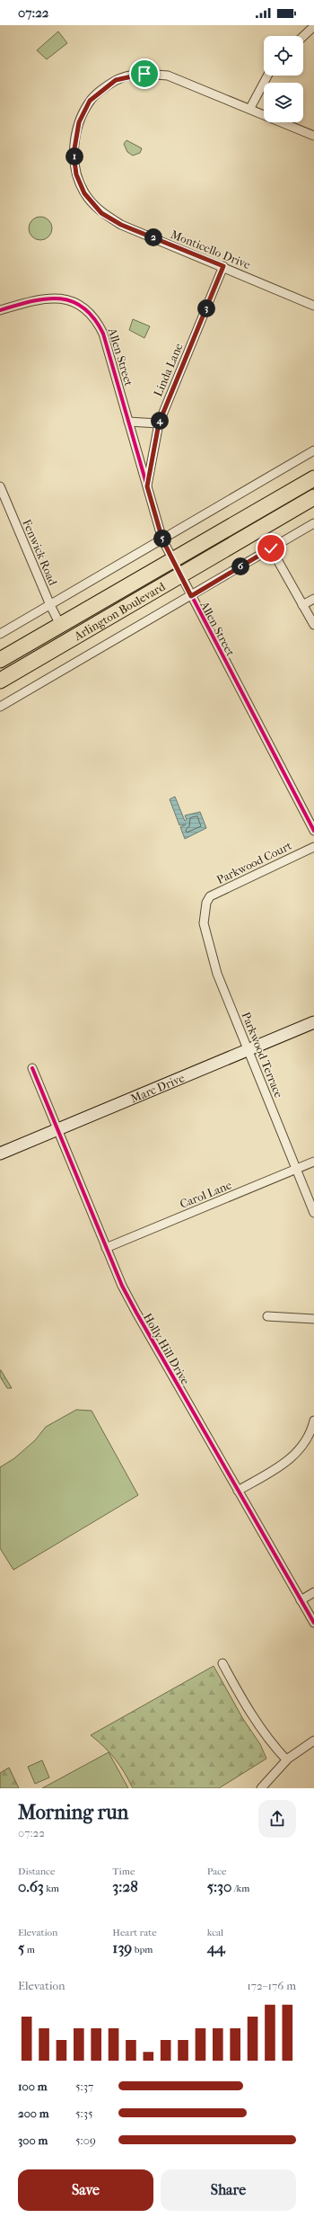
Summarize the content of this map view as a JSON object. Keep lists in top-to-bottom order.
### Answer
{
  "streets": {
    "highway": ["Arlington Boulevard"],
    "street": [
      "Monticello Drive",
      "Allen Street",
      "Linda Lane",
      "Fenwick Road",
      "Parkwood Court",
      "Parkwood Terrace",
      "Marc Drive",
      "Carol Lane",
      "Holly Hill Drive"
    ]
  },
  "crossings": [
    ["Monticello Drive", "Linda Lane"],
    ["Allen Street", "Linda Lane"],
    ["Allen Street", "Arlington Boulevard"],
    ["Fenwick Road", "Arlington Boulevard"],
    ["Parkwood Court", "Parkwood Terrace"],
    ["Parkwood Terrace", "Marc Drive"],
    ["Parkwood Terrace", "Carol Lane"],
    ["Marc Drive", "Holly Hill Drive"],
    ["Carol Lane", "Holly Hill Drive"]
  ],
  "page": {
    "status": "07:22",
    "pins": [
      "1",
      "2",
      "3",
      "4",
      "5",
      "6"
    ],
    "heading": ["Morning run", "07:22"],
    "stats": [
      ["Distance", "0.63 km"],
      ["Time", "3:28"],
      ["Pace", "5:30 /km"],
      ["Elevation", "5 m"],
      ["Heart rate", "139 bpm"],
      ["kcal", "44"]
    ],
    "chart": ["Elevation", "172–176 m"],
    "list": [
      {
        "name": "100 m",
        "note": "5:37"
      },
      {
        "name": "200 m",
        "note": "5:35"
      },
      {
        "name": "300 m",
        "note": "5:09"
      }
    ],
    "buttons": ["Save", "Share"]
  }
}
